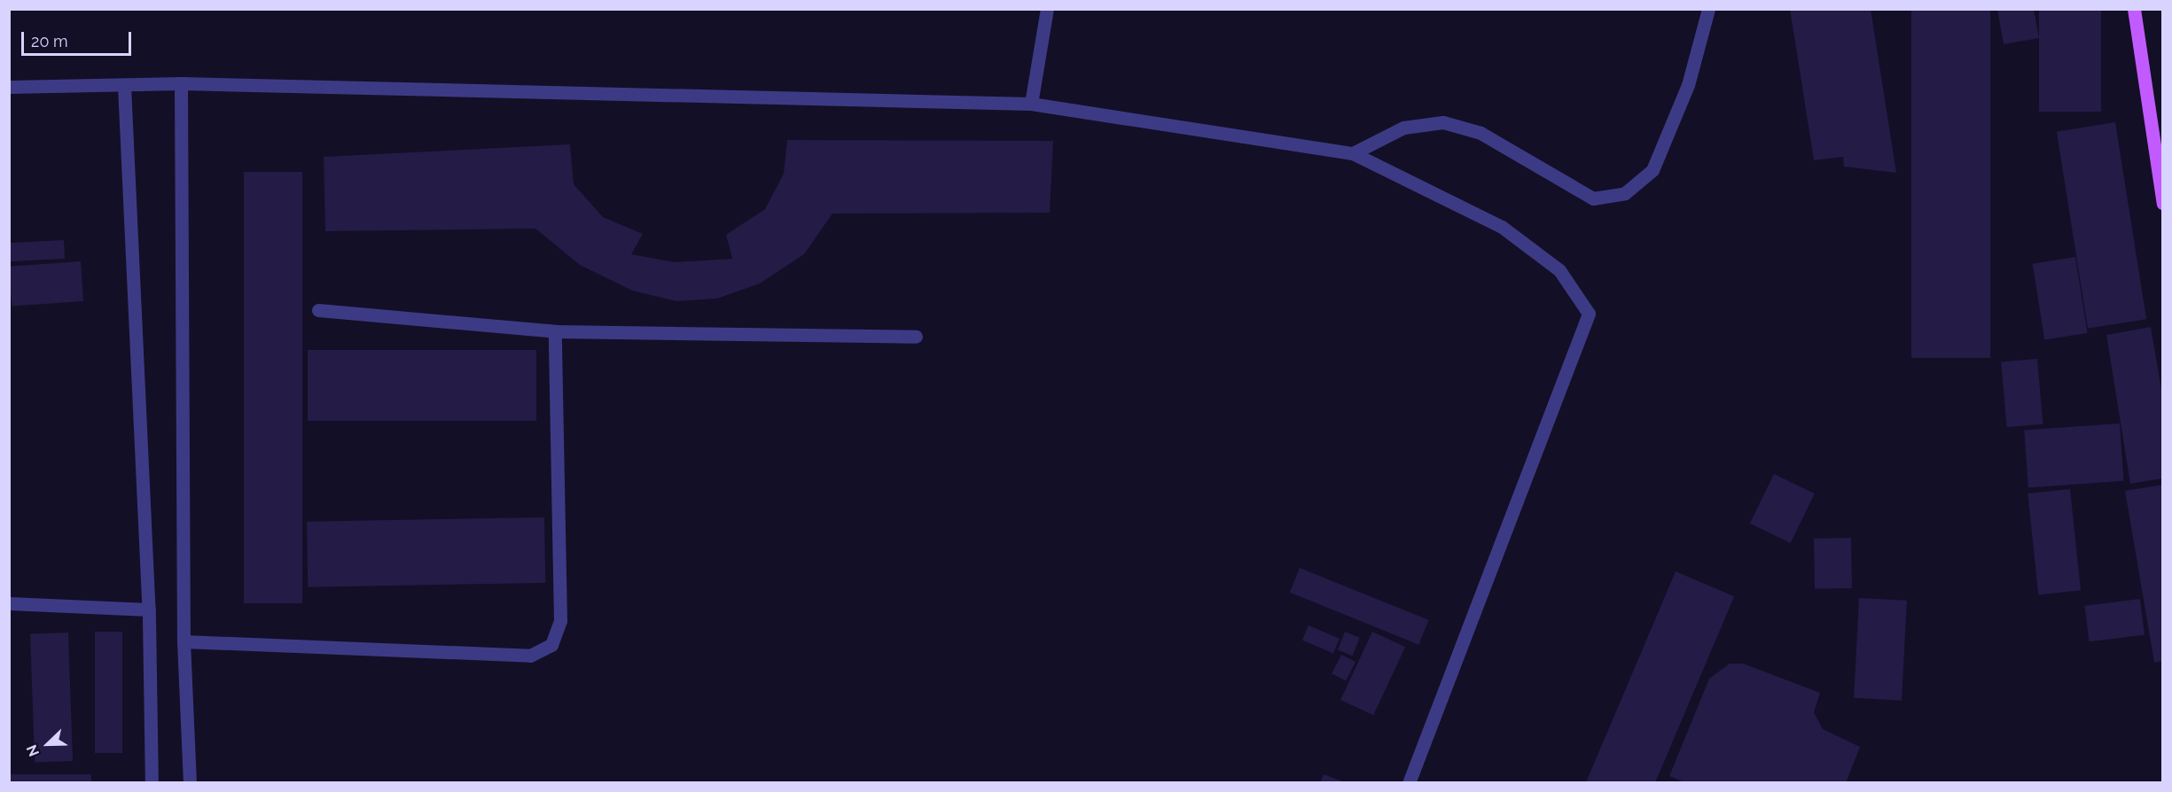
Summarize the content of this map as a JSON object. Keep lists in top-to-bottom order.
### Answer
{
  "scale_bar": "20 m",
  "north": "bottom left"
}
